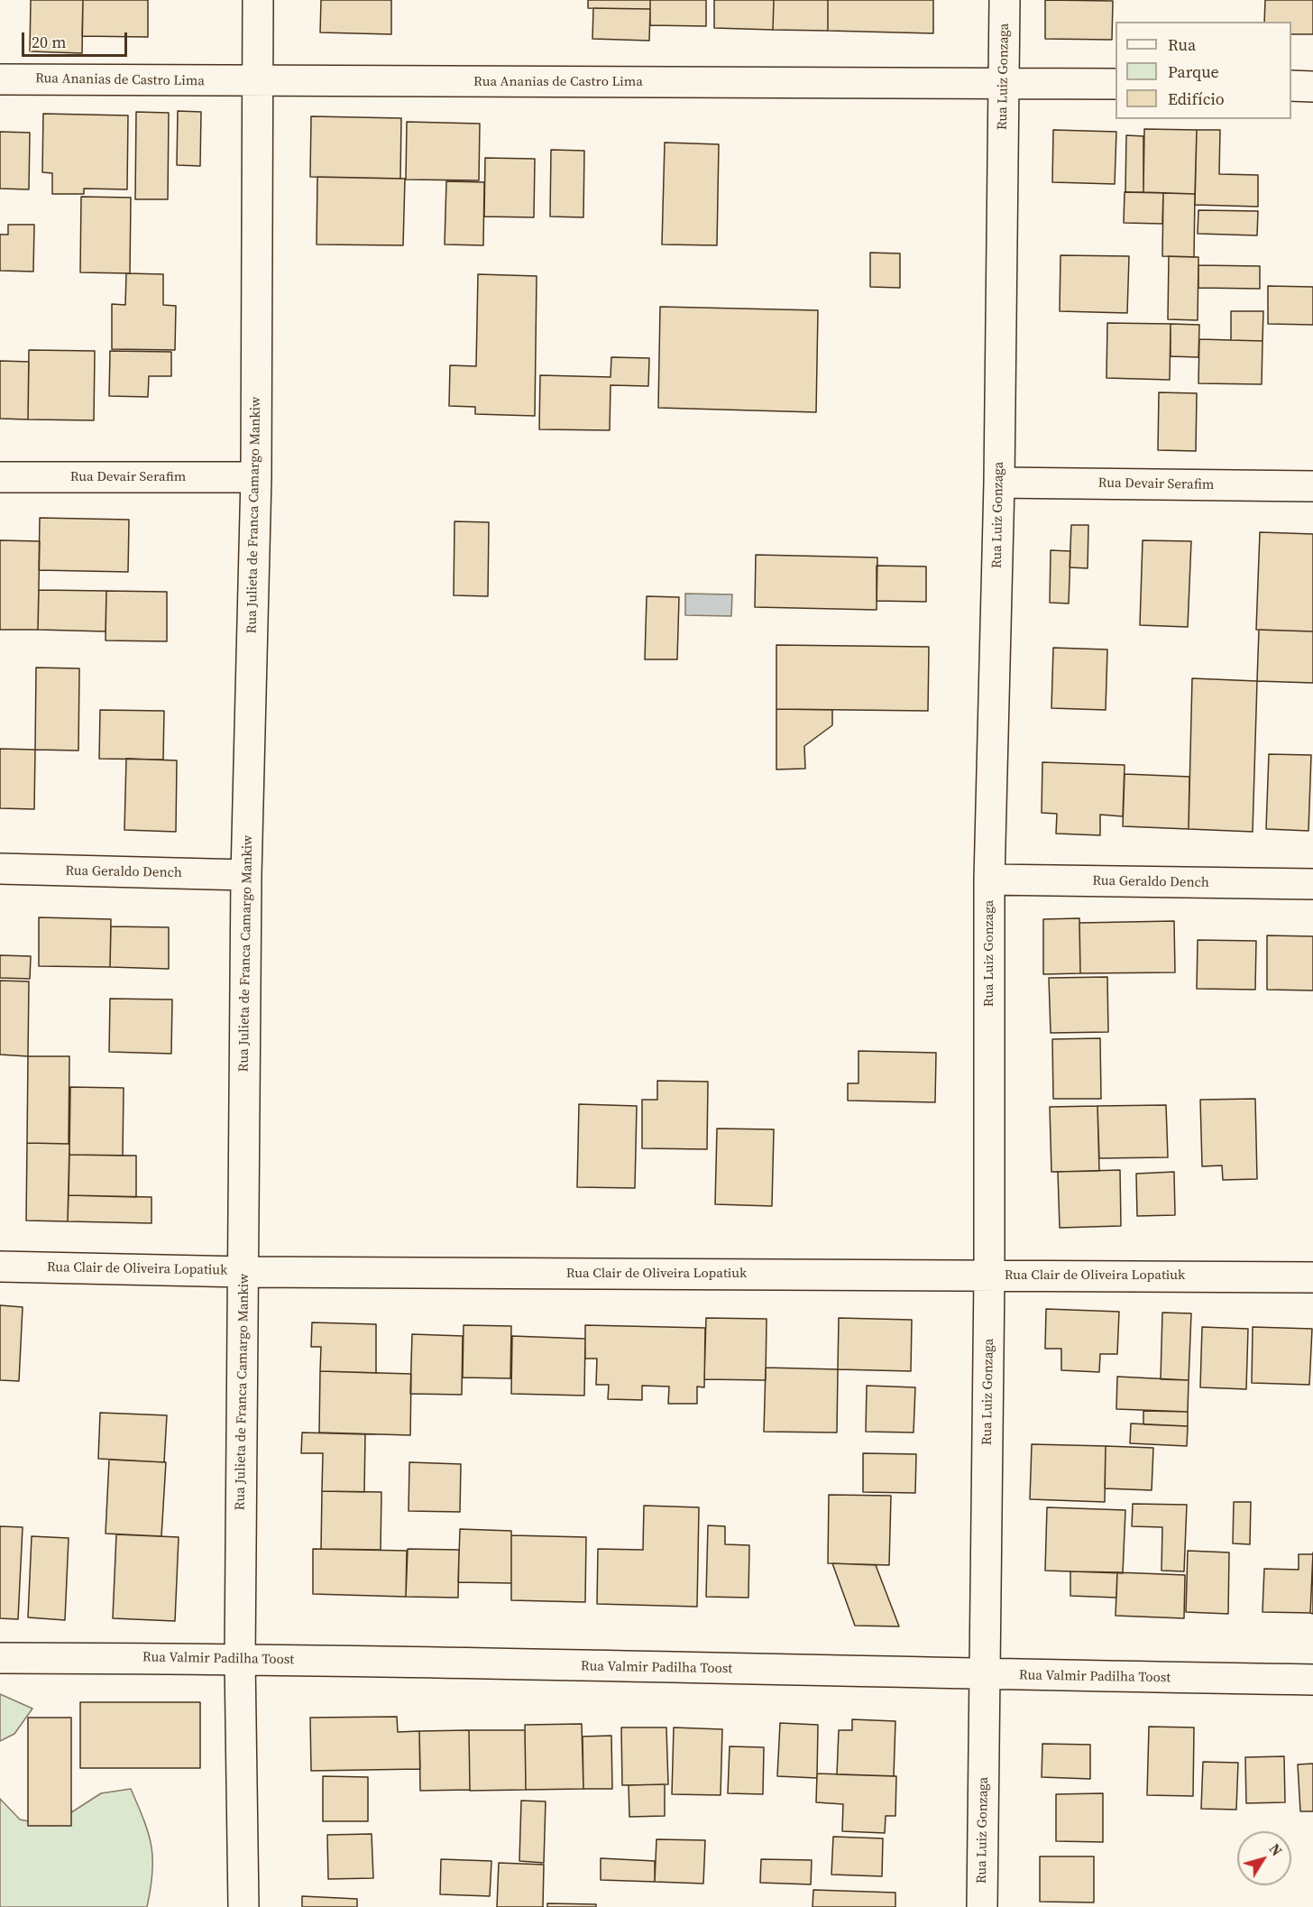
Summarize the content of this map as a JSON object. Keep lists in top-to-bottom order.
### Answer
{
  "streets": {
    "street": [
      "Rua Luiz Gonzaga",
      "Rua Ananias de Castro Lima",
      "Rua Devair Serafim",
      "Rua Julieta de Franca Camargo Mankiw",
      "Rua Geraldo Dench",
      "Rua Clair de Oliveira Lopatiuk",
      "Rua Valmir Padilha Toost"
    ]
  },
  "crossings": [
    ["Rua Luiz Gonzaga", "Rua Ananias de Castro Lima"],
    ["Rua Luiz Gonzaga", "Rua Devair Serafim"],
    ["Rua Luiz Gonzaga", "Rua Geraldo Dench"],
    ["Rua Luiz Gonzaga", "Rua Clair de Oliveira Lopatiuk"],
    ["Rua Luiz Gonzaga", "Rua Valmir Padilha Toost"],
    ["Rua Ananias de Castro Lima", "Rua Julieta de Franca Camargo Mankiw"],
    ["Rua Devair Serafim", "Rua Julieta de Franca Camargo Mankiw"],
    ["Rua Julieta de Franca Camargo Mankiw", "Rua Geraldo Dench"],
    ["Rua Julieta de Franca Camargo Mankiw", "Rua Clair de Oliveira Lopatiuk"],
    ["Rua Julieta de Franca Camargo Mankiw", "Rua Valmir Padilha Toost"]
  ],
  "legend": ["Rua", "Parque", "Edifício"],
  "scale_bar": "20 m",
  "north": "top right"
}
